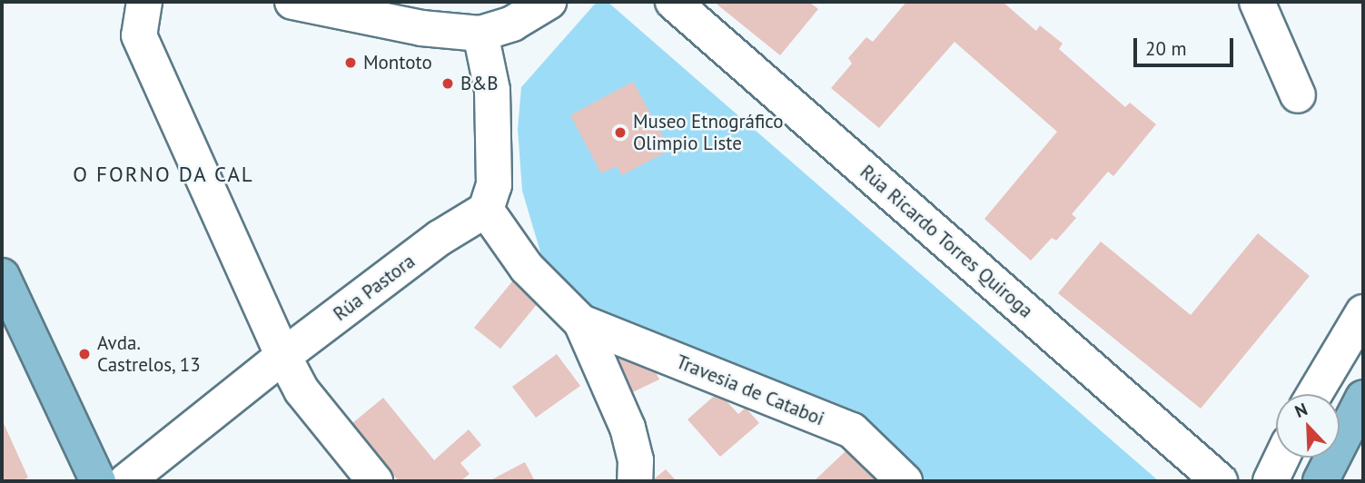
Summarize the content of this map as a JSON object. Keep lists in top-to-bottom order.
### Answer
{
  "streets": {
    "street": ["Rúa Ricardo Torres Quiroga", "Rúa Pastora", "Travesia de Cataboi"]
  },
  "districts": ["O FORNO DA CAL"],
  "places": [
    "Montoto",
    "B&B",
    "Museo Etnográfico Olimpio Liste",
    "Avda. Castrelos, 13"
  ],
  "scale_bar": "20 m",
  "north": "top left"
}
